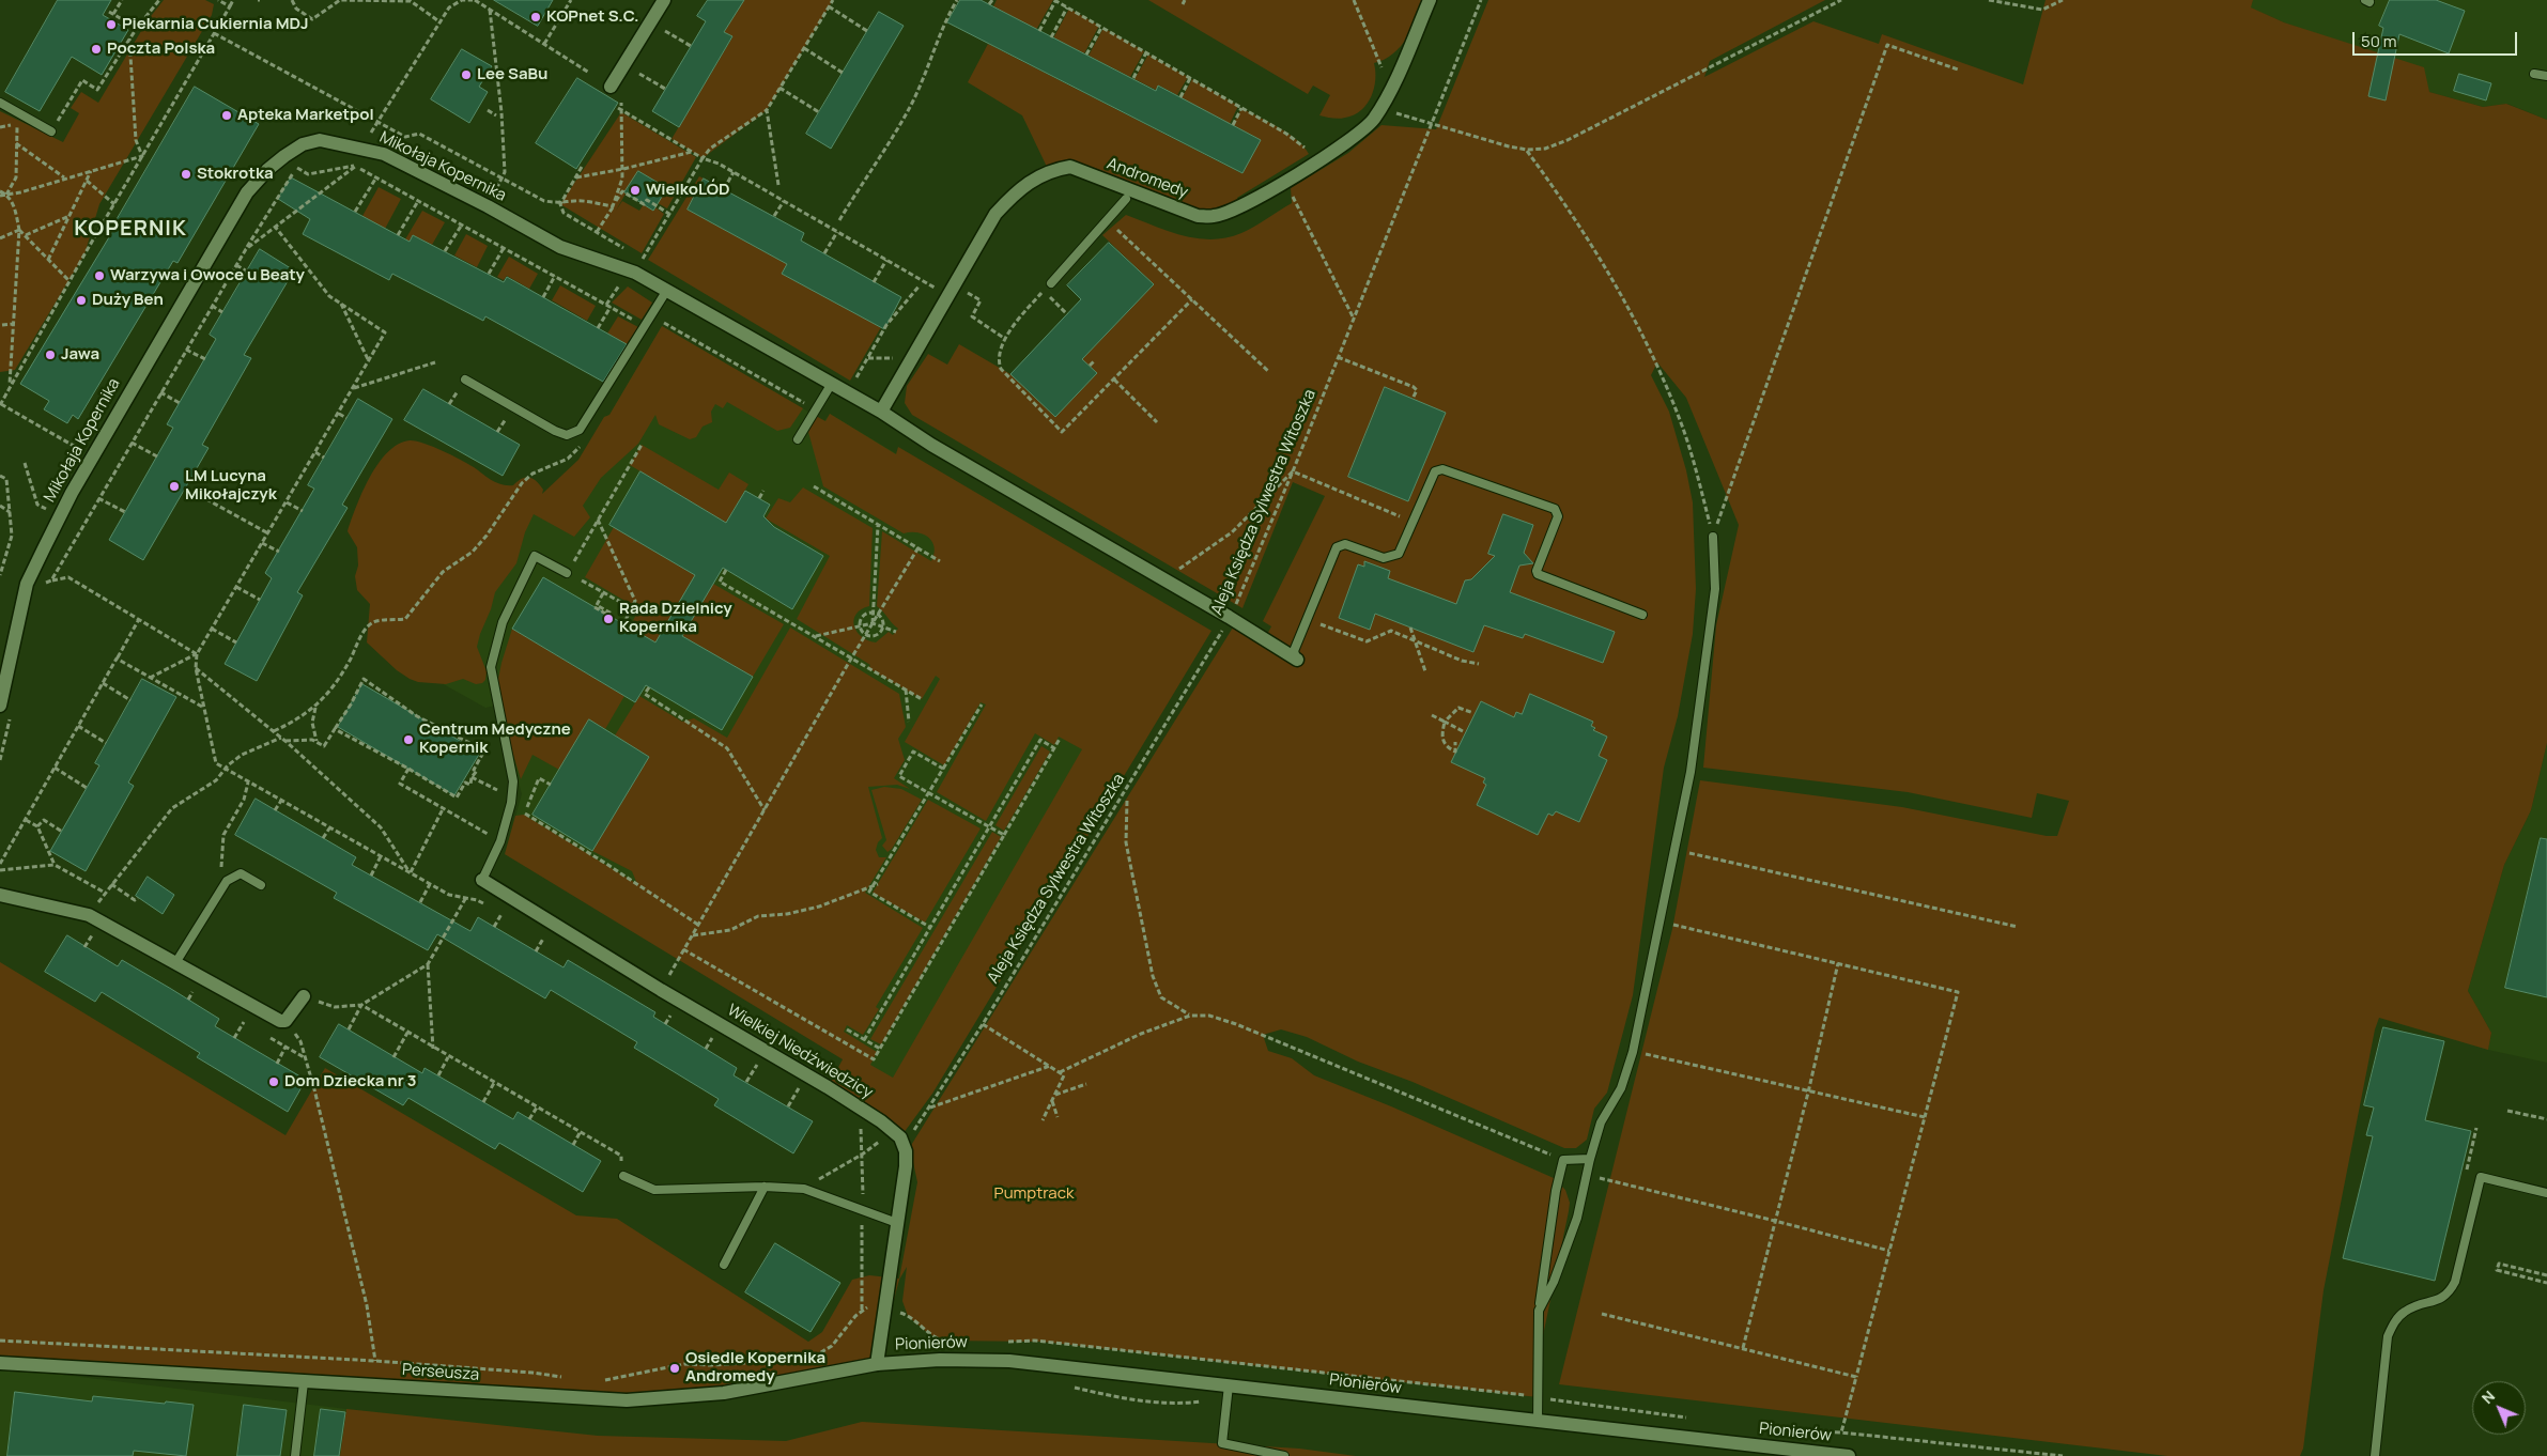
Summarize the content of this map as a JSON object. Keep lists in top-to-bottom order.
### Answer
{
  "streets": {
    "street": [
      "Mikołaja Kopernika",
      "Andromedy",
      "Wielkiej Niedźwiedzicy",
      "Pionierów",
      "Perseusza"
    ],
    "path": ["Aleja Księdza Sylwestra Witoszka"]
  },
  "crossings": [
    ["Mikołaja Kopernika", "Andromedy"],
    ["Mikołaja Kopernika", "Aleja Księdza Sylwestra Witoszka"],
    ["Aleja Księdza Sylwestra Witoszka", "Wielkiej Niedźwiedzicy"],
    ["Wielkiej Niedźwiedzicy", "Pionierów"],
    ["Wielkiej Niedźwiedzicy", "Perseusza"],
    ["Pionierów", "Perseusza"]
  ],
  "districts": ["KOPERNIK"],
  "parks": ["Pumptrack"],
  "places": [
    "KOPnet S.C.",
    "Piekarnia Cukiernia MDJ",
    "Poczta Polska",
    "Lee SaBu",
    "Apteka Marketpol",
    "Stokrotka",
    "WielkoLÓD",
    "Warzywa i Owoce u Beaty",
    "Duży Ben",
    "Jawa",
    "LM Lucyna Mikołajczyk",
    "Rada Dzielnicy Kopernika",
    "Centrum Medyczne Kopernik",
    "Dom Dziecka nr 3",
    "Osiedle Kopernika Andromedy"
  ],
  "scale_bar": "50 m",
  "north": "top left"
}
